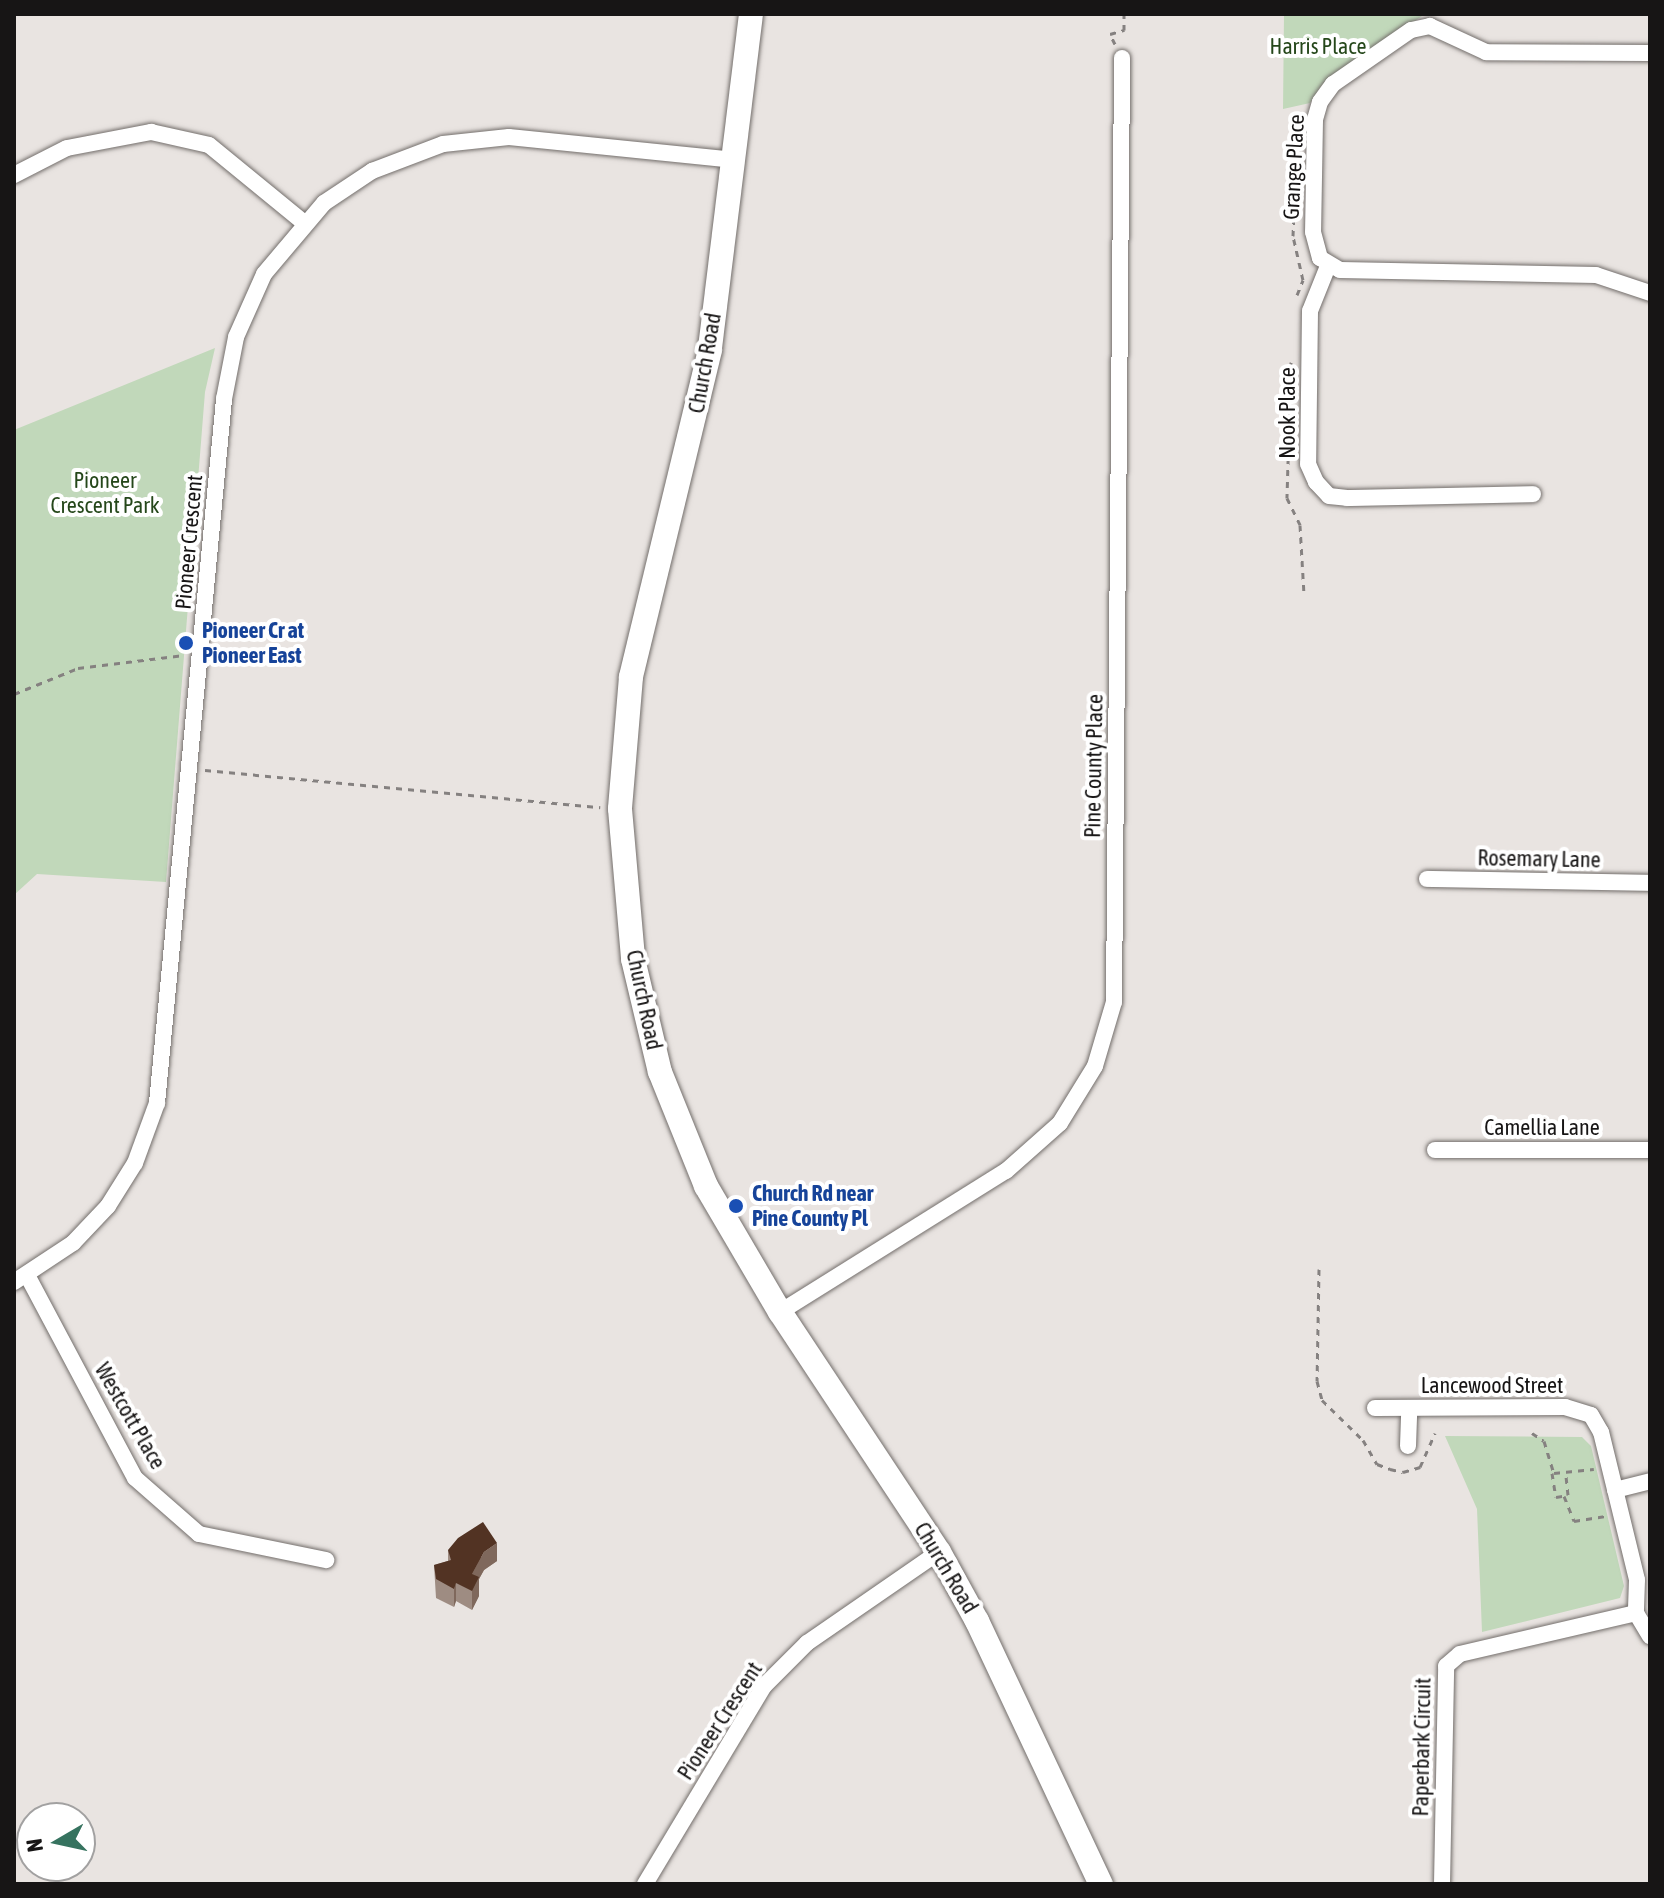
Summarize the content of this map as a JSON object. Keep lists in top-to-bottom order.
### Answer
{
  "streets": {
    "main road": ["Church Road"],
    "street": [
      "Grange Place",
      "Nook Place",
      "Pioneer Crescent",
      "Pine County Place",
      "Rosemary Lane",
      "Camellia Lane",
      "Lancewood Street",
      "Westcott Place",
      "Paperbark Circuit"
    ]
  },
  "crossings": [
    ["Grange Place", "Nook Place"],
    ["Church Road", "Pioneer Crescent"],
    ["Church Road", "Pine County Place"],
    ["Pioneer Crescent", "Westcott Place"]
  ],
  "parks": ["Harris Place", "Pioneer Crescent Park"],
  "places": ["Pioneer Cr at Pioneer East", "Church Rd near Pine County Pl"],
  "north": "left"
}
